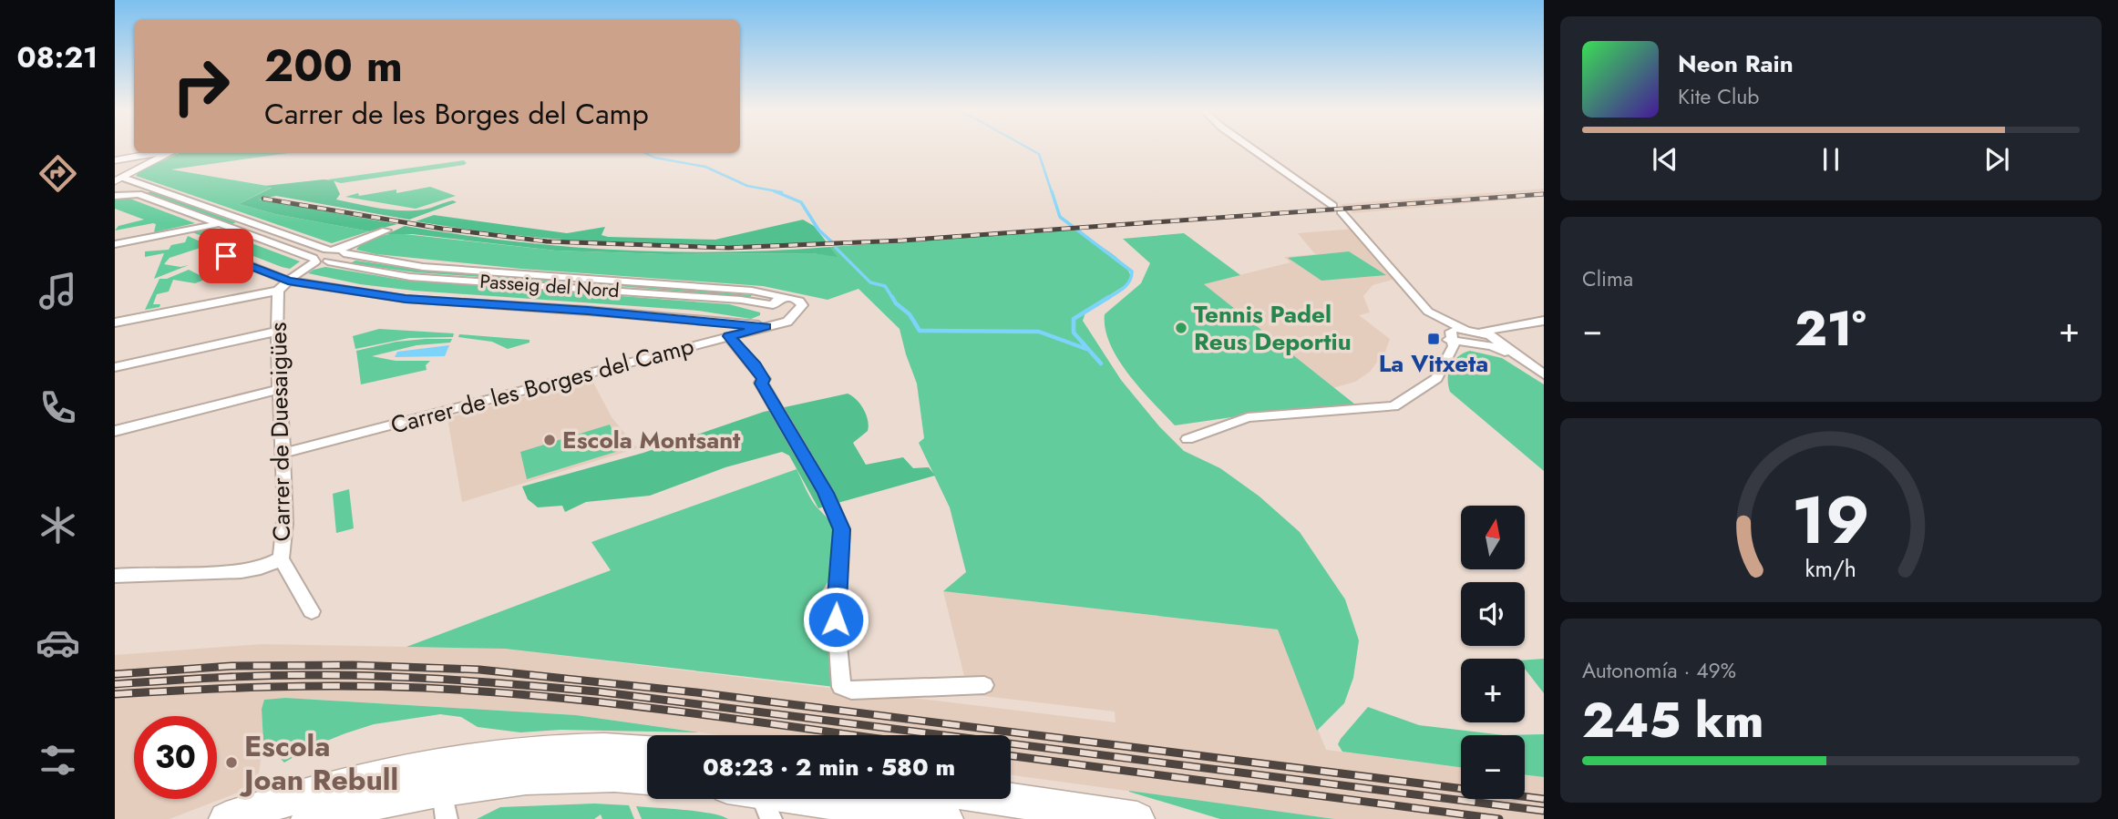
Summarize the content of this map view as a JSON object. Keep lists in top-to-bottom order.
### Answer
{
  "streets": {
    "street": ["Passeig del Nord", "Carrer de les Borges del Camp", "Carrer de Duesaigües"]
  },
  "crossings": [
    ["Passeig del Nord", "Carrer de les Borges del Camp"],
    ["Carrer de les Borges del Camp", "Carrer de Duesaigües"]
  ],
  "places": {
    "other": ["Tennis Padel Reus Deportiu", "Escola Montsant", "Escola Joan Rebull"],
    "transit": ["La Vitxeta"]
  },
  "north": "top",
  "page": {
    "tabs": "08:21",
    "turn": ["200 m", "Carrer de les Borges del Camp"],
    "song": ["Neon Rain", "Kite Club"],
    "tile": [
      "Clima",
      ["Autonomía · 49%", "245 km"]
    ],
    "heat": ["−", "21°", "+"],
    "map_buttons": ["+", "−"],
    "limit": "30",
    "trip": "08:23 · 2 min · 580 m",
    "gauge": ["19", "km/h"]
  }
}
